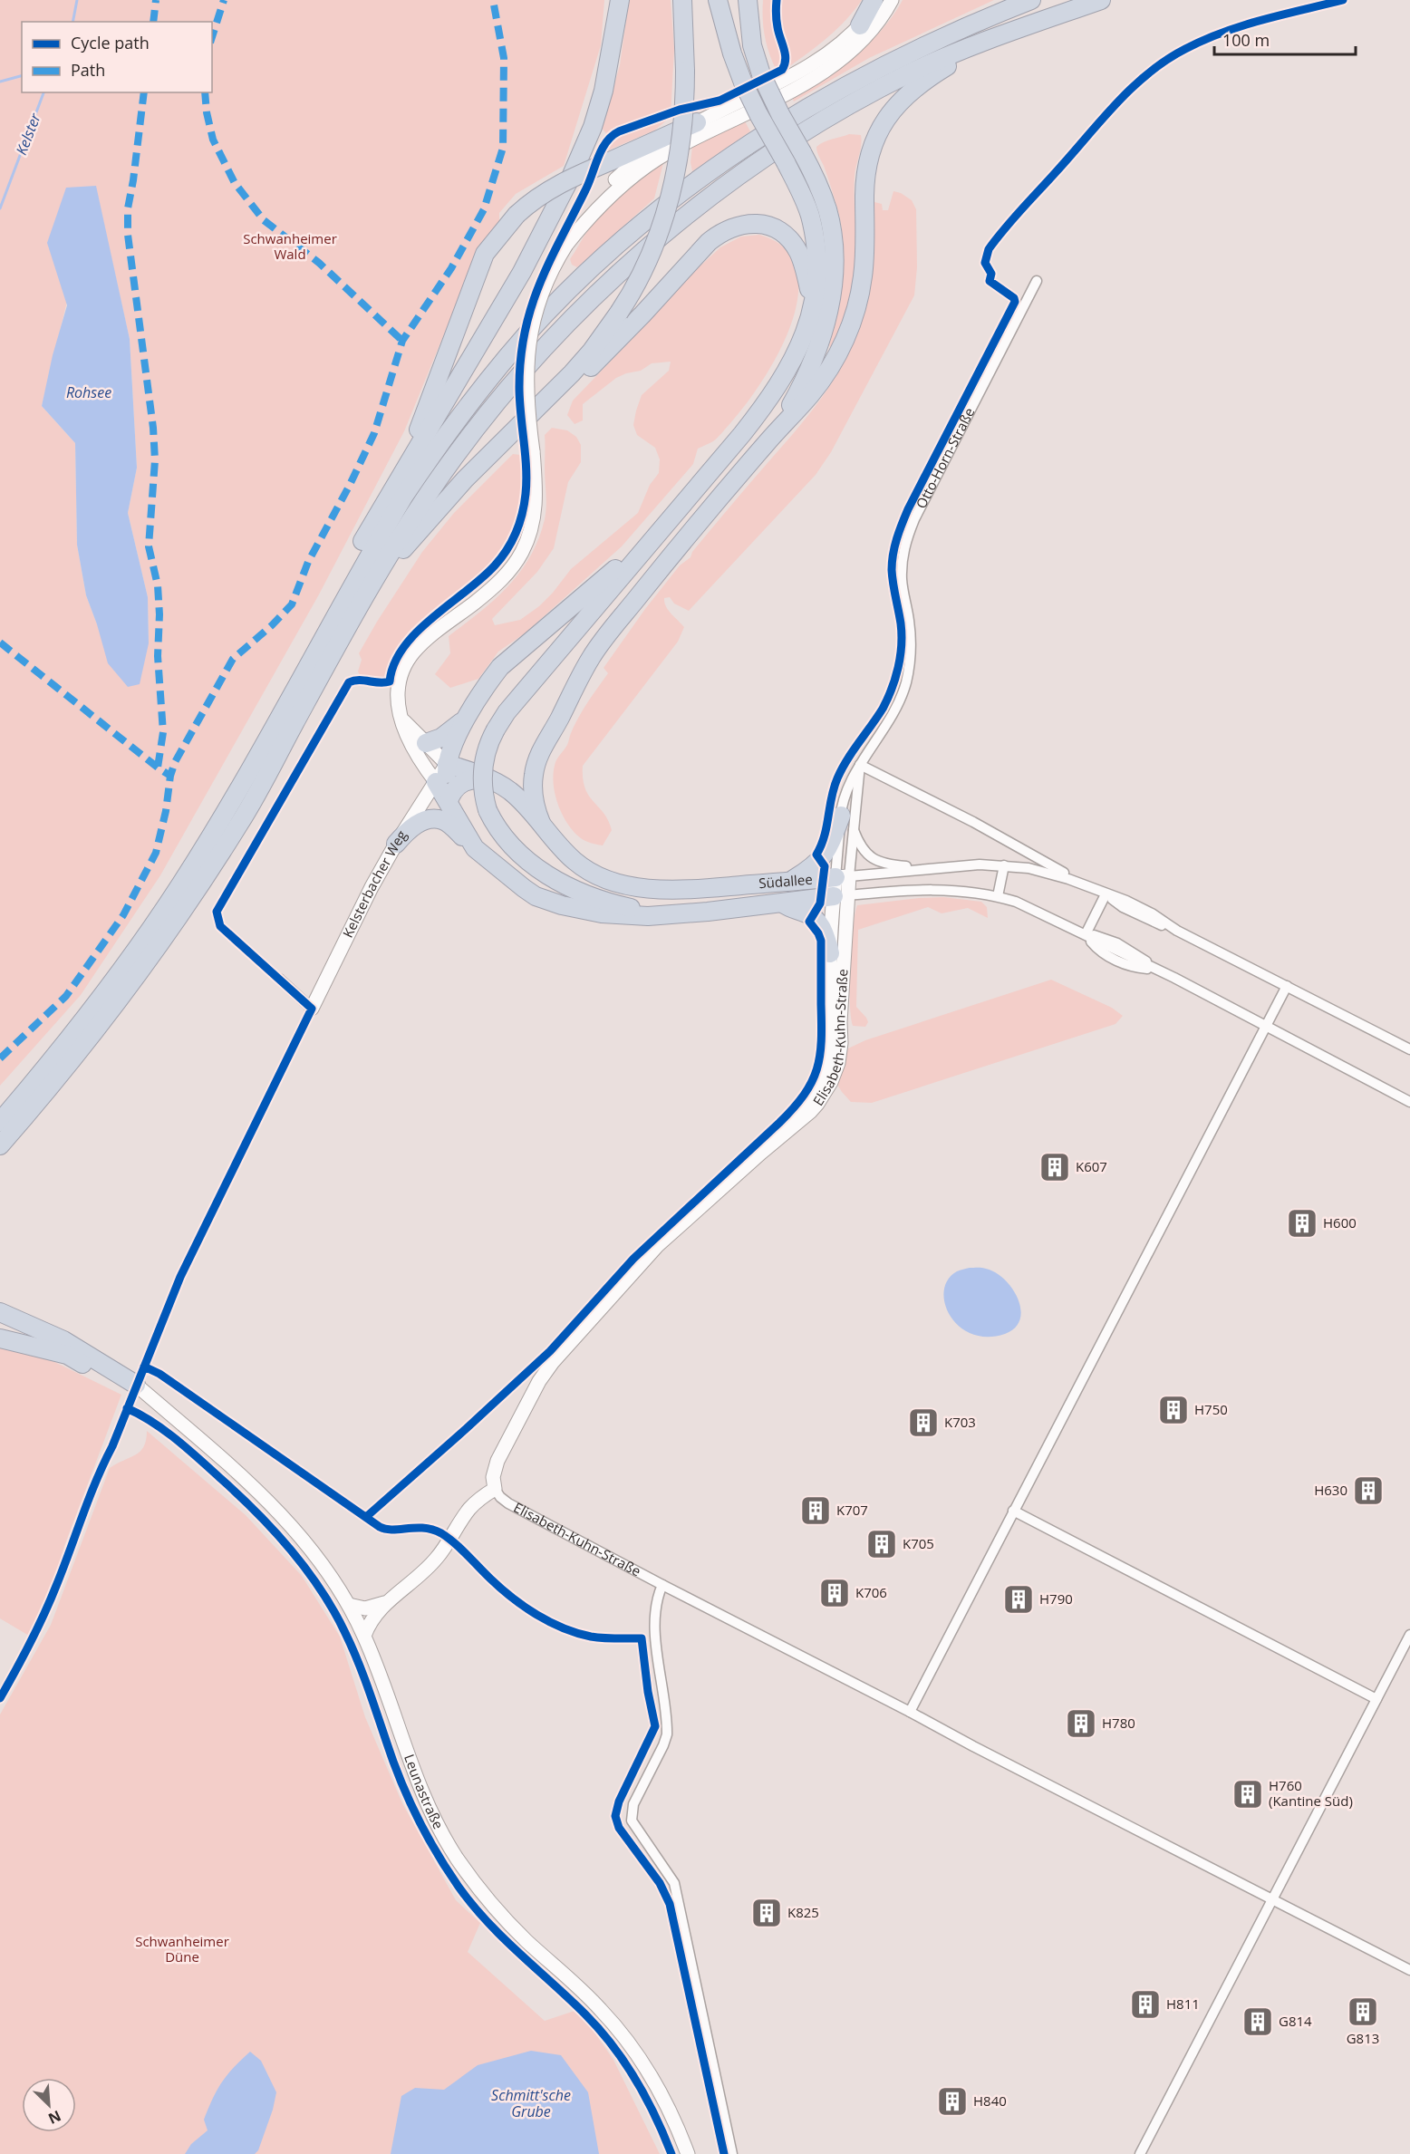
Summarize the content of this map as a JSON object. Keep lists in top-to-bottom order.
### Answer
{
  "streets": {
    "highway": ["Südallee"],
    "street": [
      "Otto-Horn-Straße",
      "Kelsterbacher Weg",
      "Elisabeth-Kuhn-Straße",
      "Leunastraße"
    ]
  },
  "crossings": [
    ["Otto-Horn-Straße", "Südallee"],
    ["Otto-Horn-Straße", "Elisabeth-Kuhn-Straße"],
    ["Südallee", "Elisabeth-Kuhn-Straße"]
  ],
  "water": ["Kelster", "Rohsee", "Schmitt'sche Grube"],
  "parks": ["Schwanheimer Wald", "Schwanheimer Düne"],
  "places": {
    "building": [
      "K607",
      "H600",
      "H750",
      "K703",
      "H630",
      "K707",
      "K705",
      "K706",
      "H790",
      "H780",
      "H760 (Kantine Süd)",
      "K825",
      "H811",
      "G813",
      "G814",
      "H840"
    ]
  },
  "legend": ["Cycle path", "Path"],
  "scale_bar": "100 m",
  "north": "bottom right"
}
